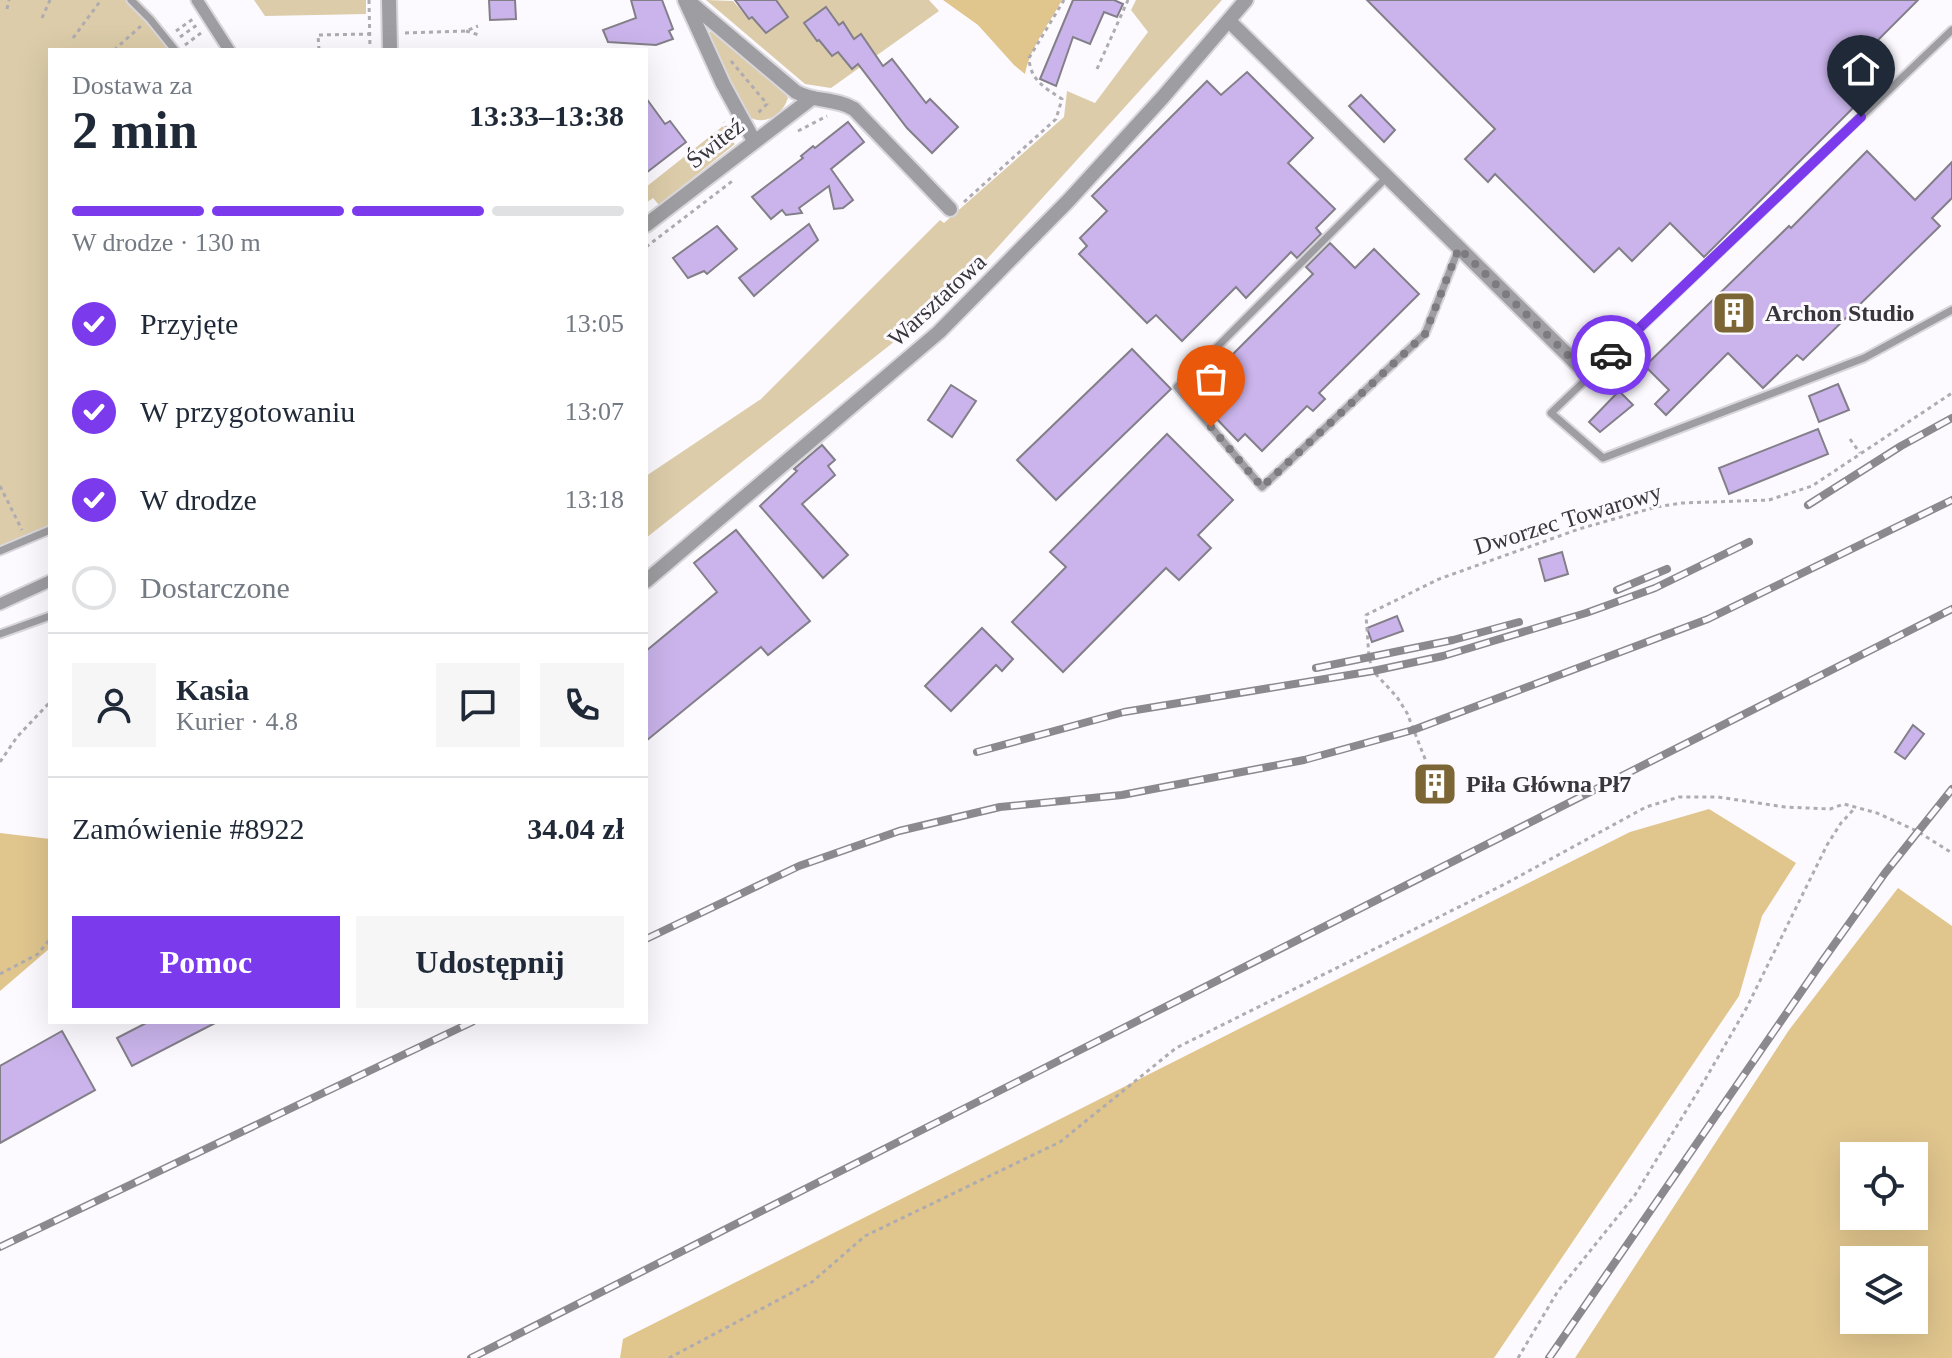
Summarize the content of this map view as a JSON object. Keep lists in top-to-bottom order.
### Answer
{
  "streets": {
    "street": ["Świteź", "Warsztatowa"],
    "path": ["Dworzec Towarowy"]
  },
  "places": {
    "building": ["Archon Studio", "Piła Główna Pł7"]
  },
  "page": {
    "heading": ["2 min", "Dostawa za", "13:33–13:38"],
    "panel": [
      "Kasia",
      "Kurier · 4.8",
      "Zamówienie #8922",
      "34.04 zł"
    ],
    "bar": "W drodze · 130 m",
    "list": [
      ["Przyjęte", "13:05"],
      ["W przygotowaniu", "13:07"],
      ["W drodze", "13:18"],
      "Dostarczone"
    ],
    "buttons": ["Pomoc", "Udostępnij"]
  }
}
